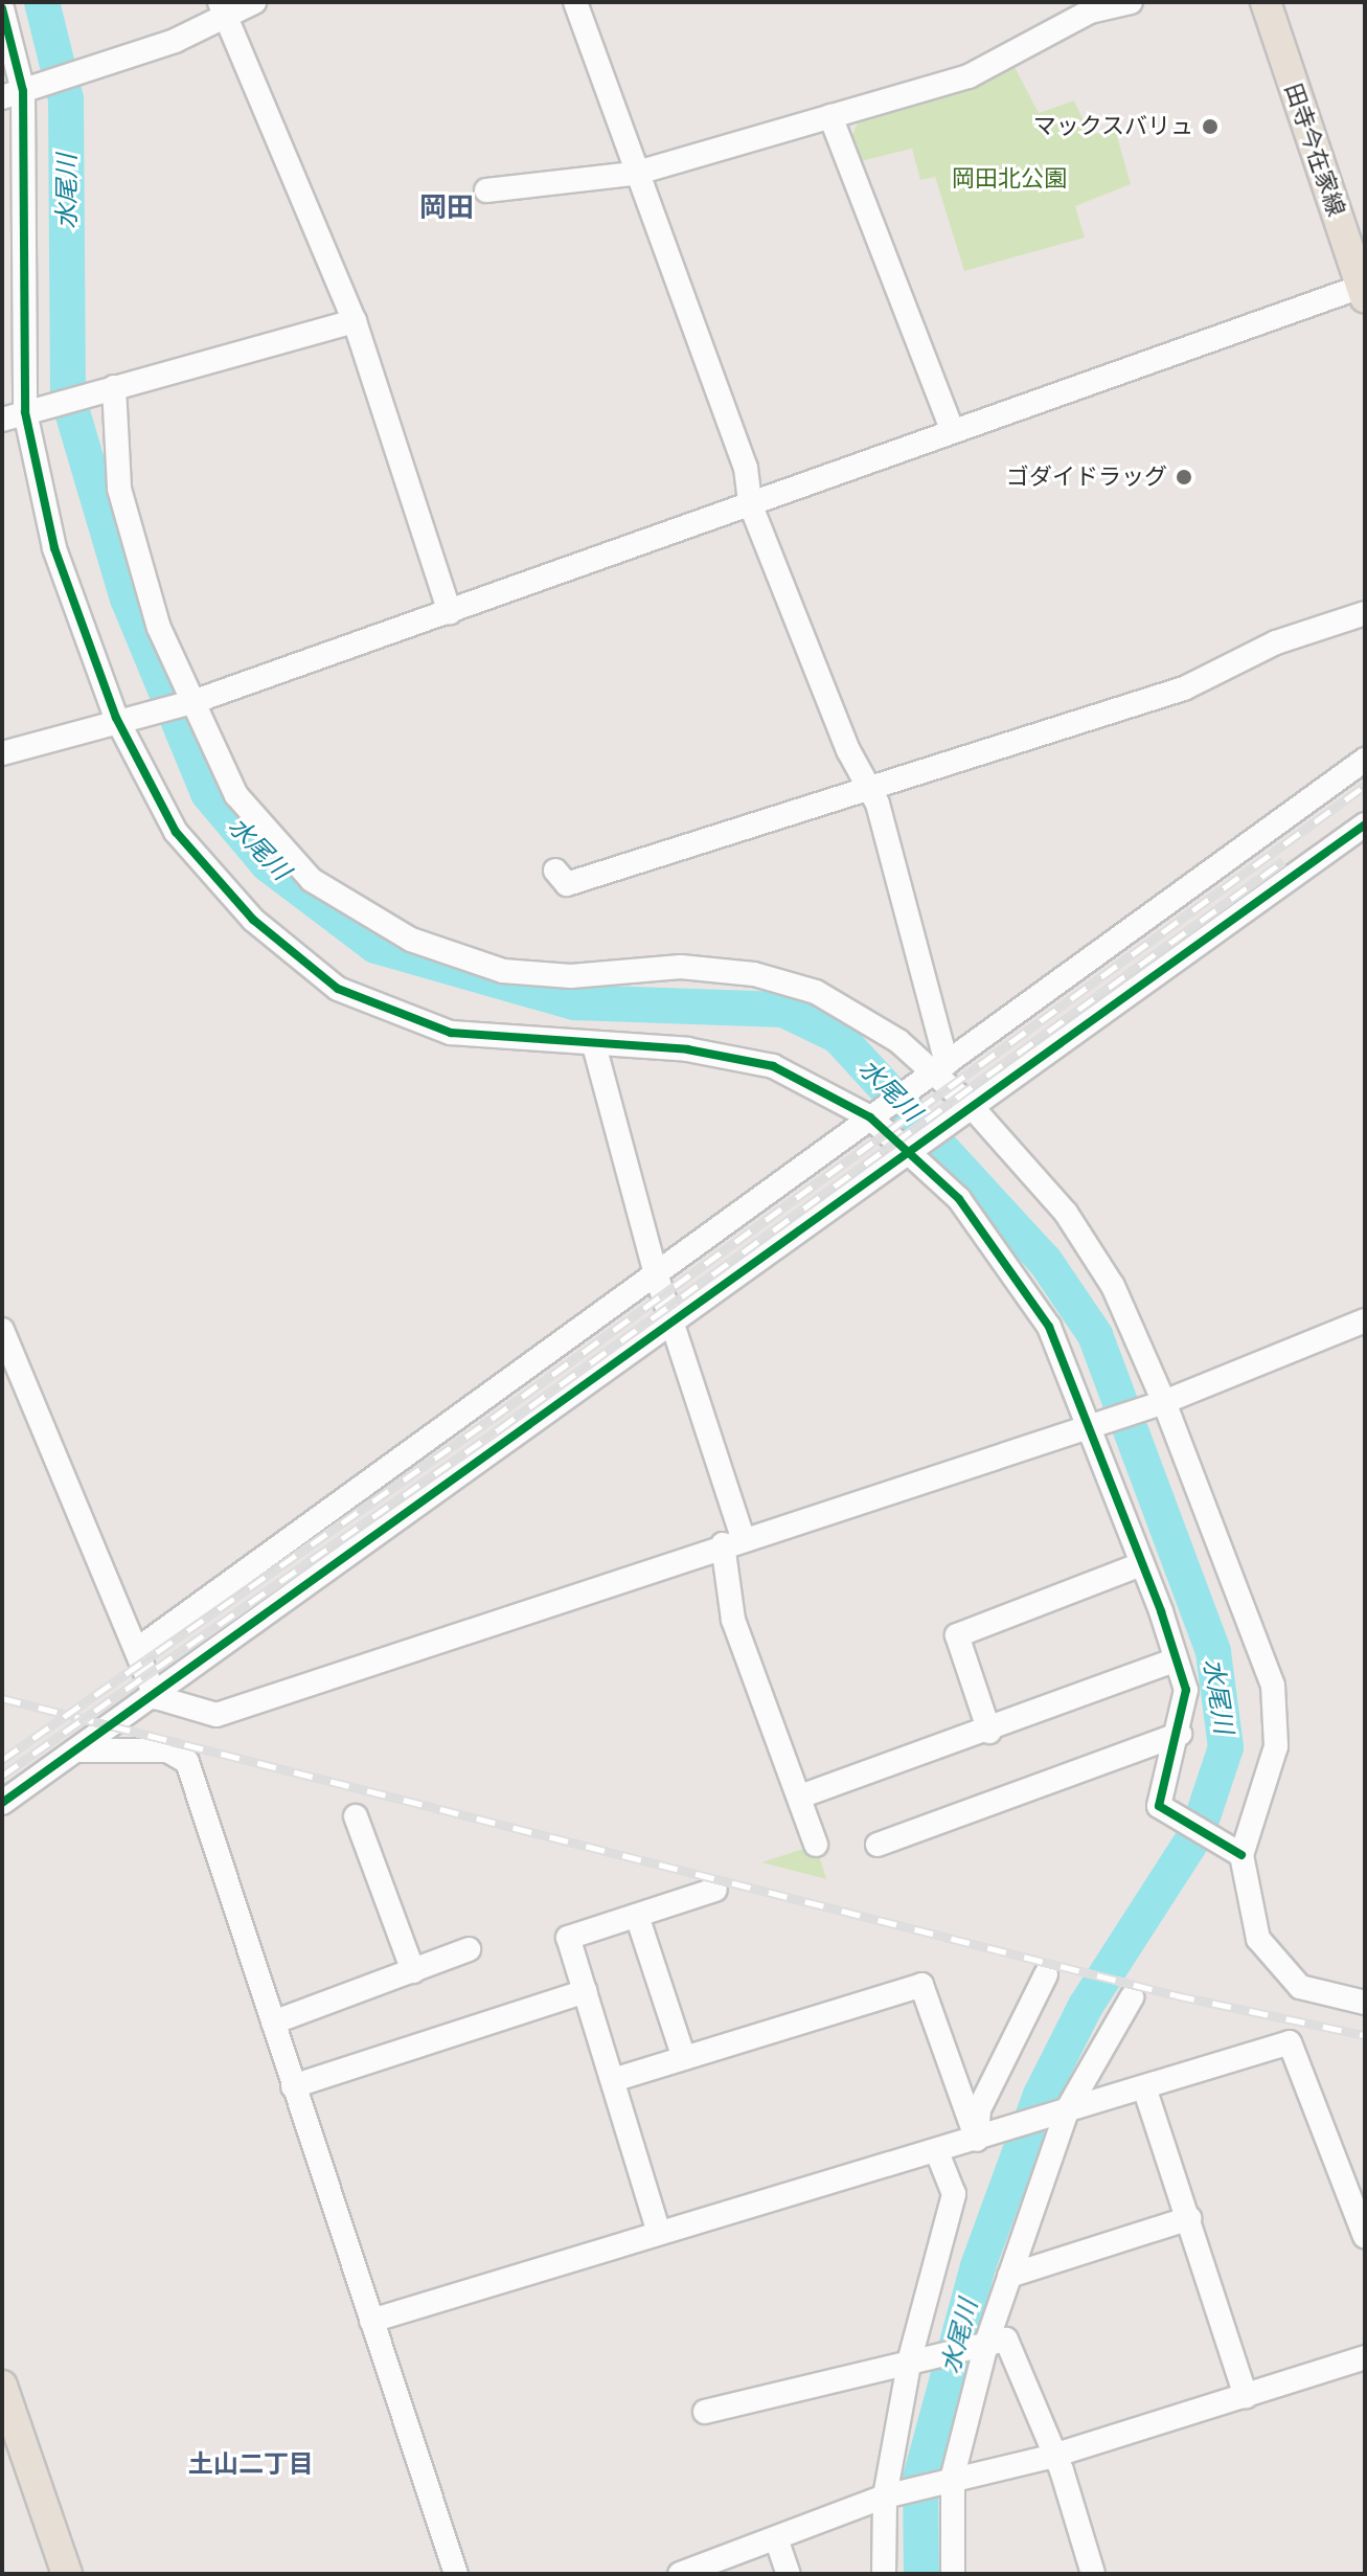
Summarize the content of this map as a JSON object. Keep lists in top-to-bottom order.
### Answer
{
  "streets": {
    "main road": ["田寺今在家線"]
  },
  "districts": ["岡田", "土山二丁目"],
  "water": ["水尾川"],
  "parks": ["岡田北公園"],
  "places": ["マックスバリュ", "ゴダイドラッグ"]
}
